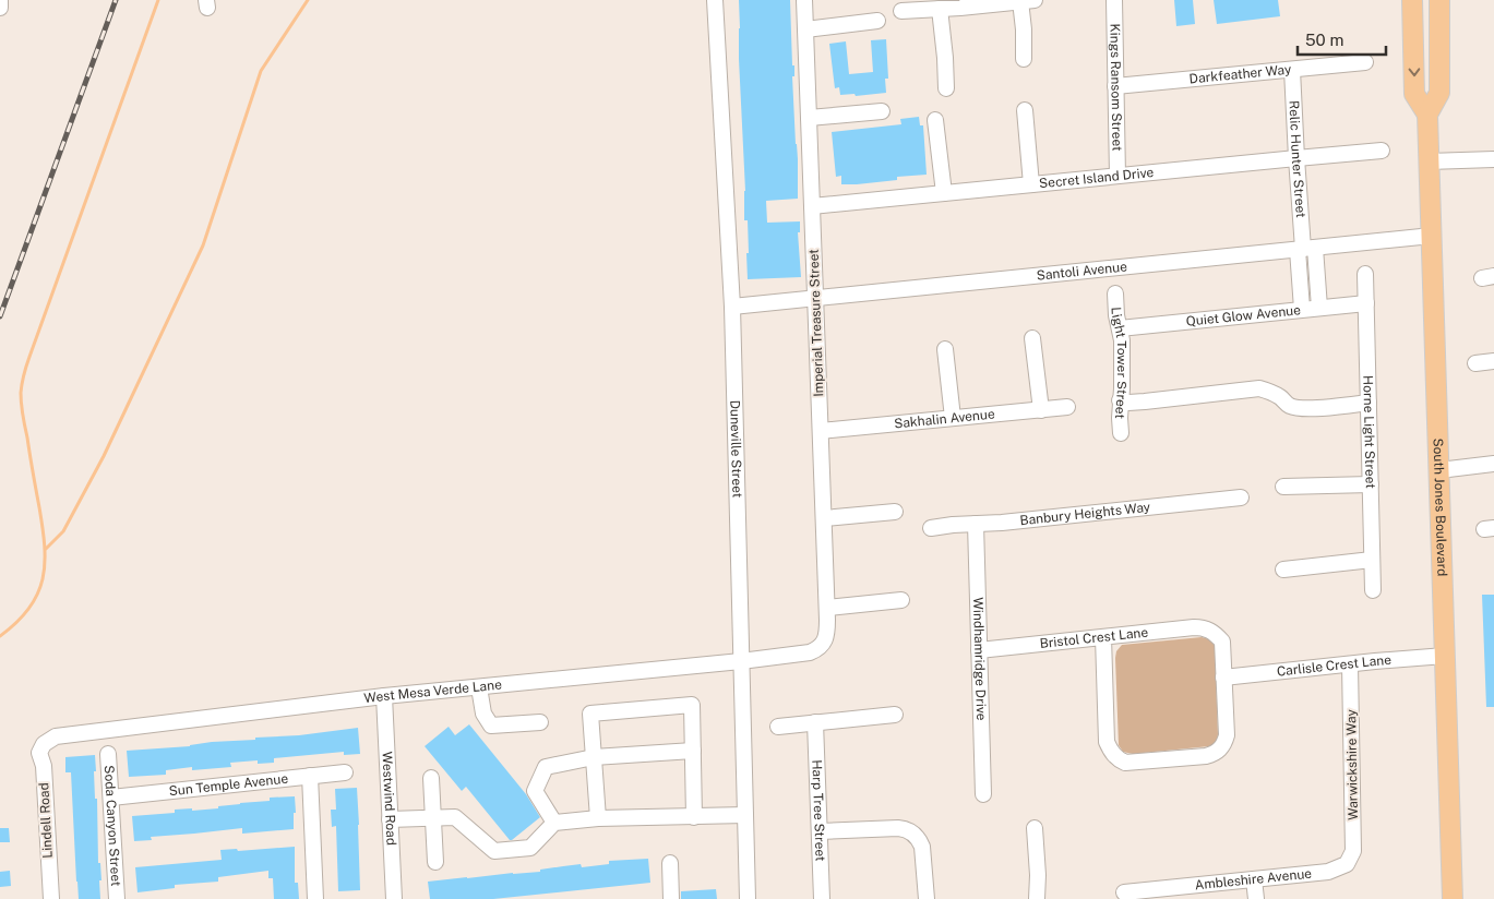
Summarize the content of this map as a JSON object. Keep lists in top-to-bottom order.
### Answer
{
  "streets": {
    "main road": ["South Jones Boulevard"],
    "street": [
      "Darkfeather Way",
      "Kings Ransom Street",
      "Relic Hunter Street",
      "Secret Island Drive",
      "Santoli Avenue",
      "Quiet Glow Avenue",
      "Imperial Treasure Street",
      "Light Tower Street",
      "Sakhalin Avenue",
      "Horne Light Street",
      "Duneville Street",
      "Banbury Heights Way",
      "Bristol Crest Lane",
      "Windhamridge Drive",
      "Carlisle Crest Lane",
      "West Mesa Verde Lane",
      "Warwickshire Way",
      "Sun Temple Avenue",
      "Westwind Road",
      "Harp Tree Street",
      "Lindell Road",
      "Soda Canyon Street",
      "Ambleshire Avenue"
    ]
  },
  "crossings": [
    ["Darkfeather Way", "Kings Ransom Street"],
    ["Darkfeather Way", "Relic Hunter Street"],
    ["Kings Ransom Street", "Secret Island Drive"],
    ["Relic Hunter Street", "Secret Island Drive"],
    ["Relic Hunter Street", "Santoli Avenue"],
    ["Relic Hunter Street", "Quiet Glow Avenue"],
    ["Secret Island Drive", "Imperial Treasure Street"],
    ["Santoli Avenue", "Imperial Treasure Street"],
    ["Santoli Avenue", "Duneville Street"],
    ["Santoli Avenue", "South Jones Boulevard"],
    ["Quiet Glow Avenue", "Light Tower Street"],
    ["Quiet Glow Avenue", "Horne Light Street"],
    ["Imperial Treasure Street", "Sakhalin Avenue"],
    ["Imperial Treasure Street", "West Mesa Verde Lane"],
    ["Duneville Street", "West Mesa Verde Lane"],
    ["South Jones Boulevard", "Carlisle Crest Lane"],
    ["Banbury Heights Way", "Windhamridge Drive"],
    ["Bristol Crest Lane", "Windhamridge Drive"],
    ["Bristol Crest Lane", "Carlisle Crest Lane"],
    ["Carlisle Crest Lane", "Warwickshire Way"],
    ["West Mesa Verde Lane", "Westwind Road"],
    ["West Mesa Verde Lane", "Lindell Road"],
    ["Warwickshire Way", "Ambleshire Avenue"],
    ["Sun Temple Avenue", "Soda Canyon Street"]
  ],
  "scale_bar": "50 m"
}
